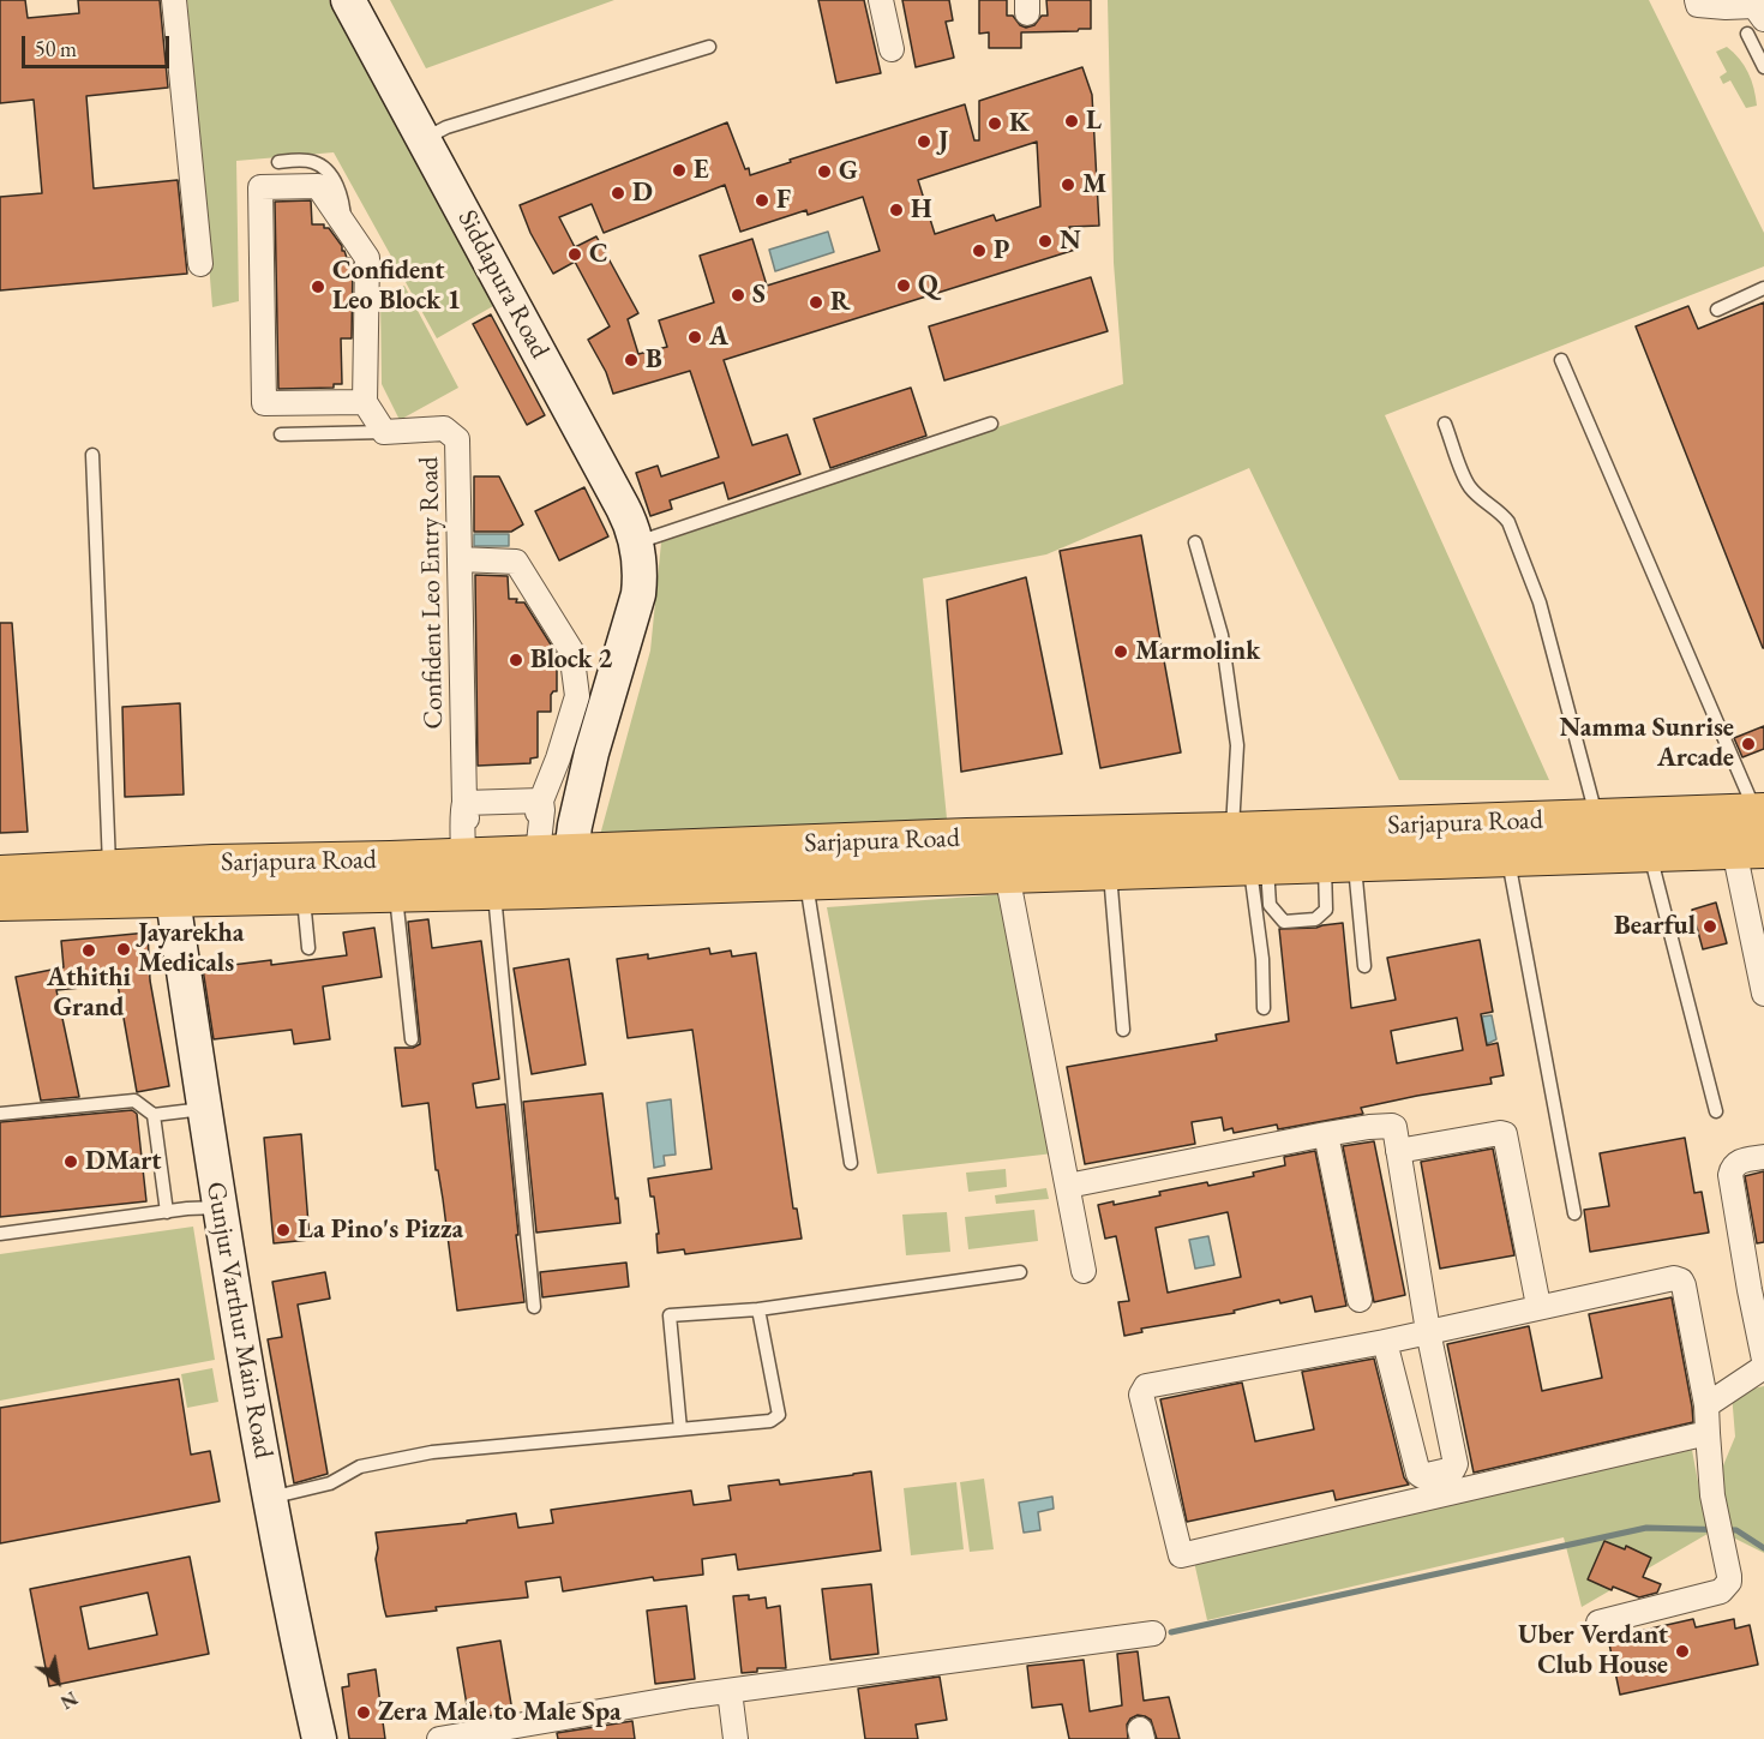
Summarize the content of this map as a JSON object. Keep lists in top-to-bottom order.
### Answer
{
  "streets": {
    "main road": ["Sarjapura Road"],
    "street": ["Siddapura Road", "Confident Leo Entry Road", "Gunjur Varthur Main Road"]
  },
  "crossings": [
    ["Confident Leo Entry Road", "Sarjapura Road"],
    ["Sarjapura Road", "Gunjur Varthur Main Road"]
  ],
  "places": [
    "L",
    "K",
    "J",
    "E",
    "G",
    "M",
    "D",
    "F",
    "H",
    "N",
    "P",
    "C",
    "Q",
    "Confident Leo Block 1",
    "S",
    "R",
    "A",
    "B",
    "Marmolink",
    "Block 2",
    "Namma Sunrise Arcade",
    "Bearful",
    "Jayarekha Medicals",
    "Athithi Grand",
    "DMart",
    "La Pino's Pizza",
    "Uber Verdant Club House",
    "Zera Male to Male Spa"
  ],
  "scale_bar": "50 m",
  "north": "bottom right"
}
